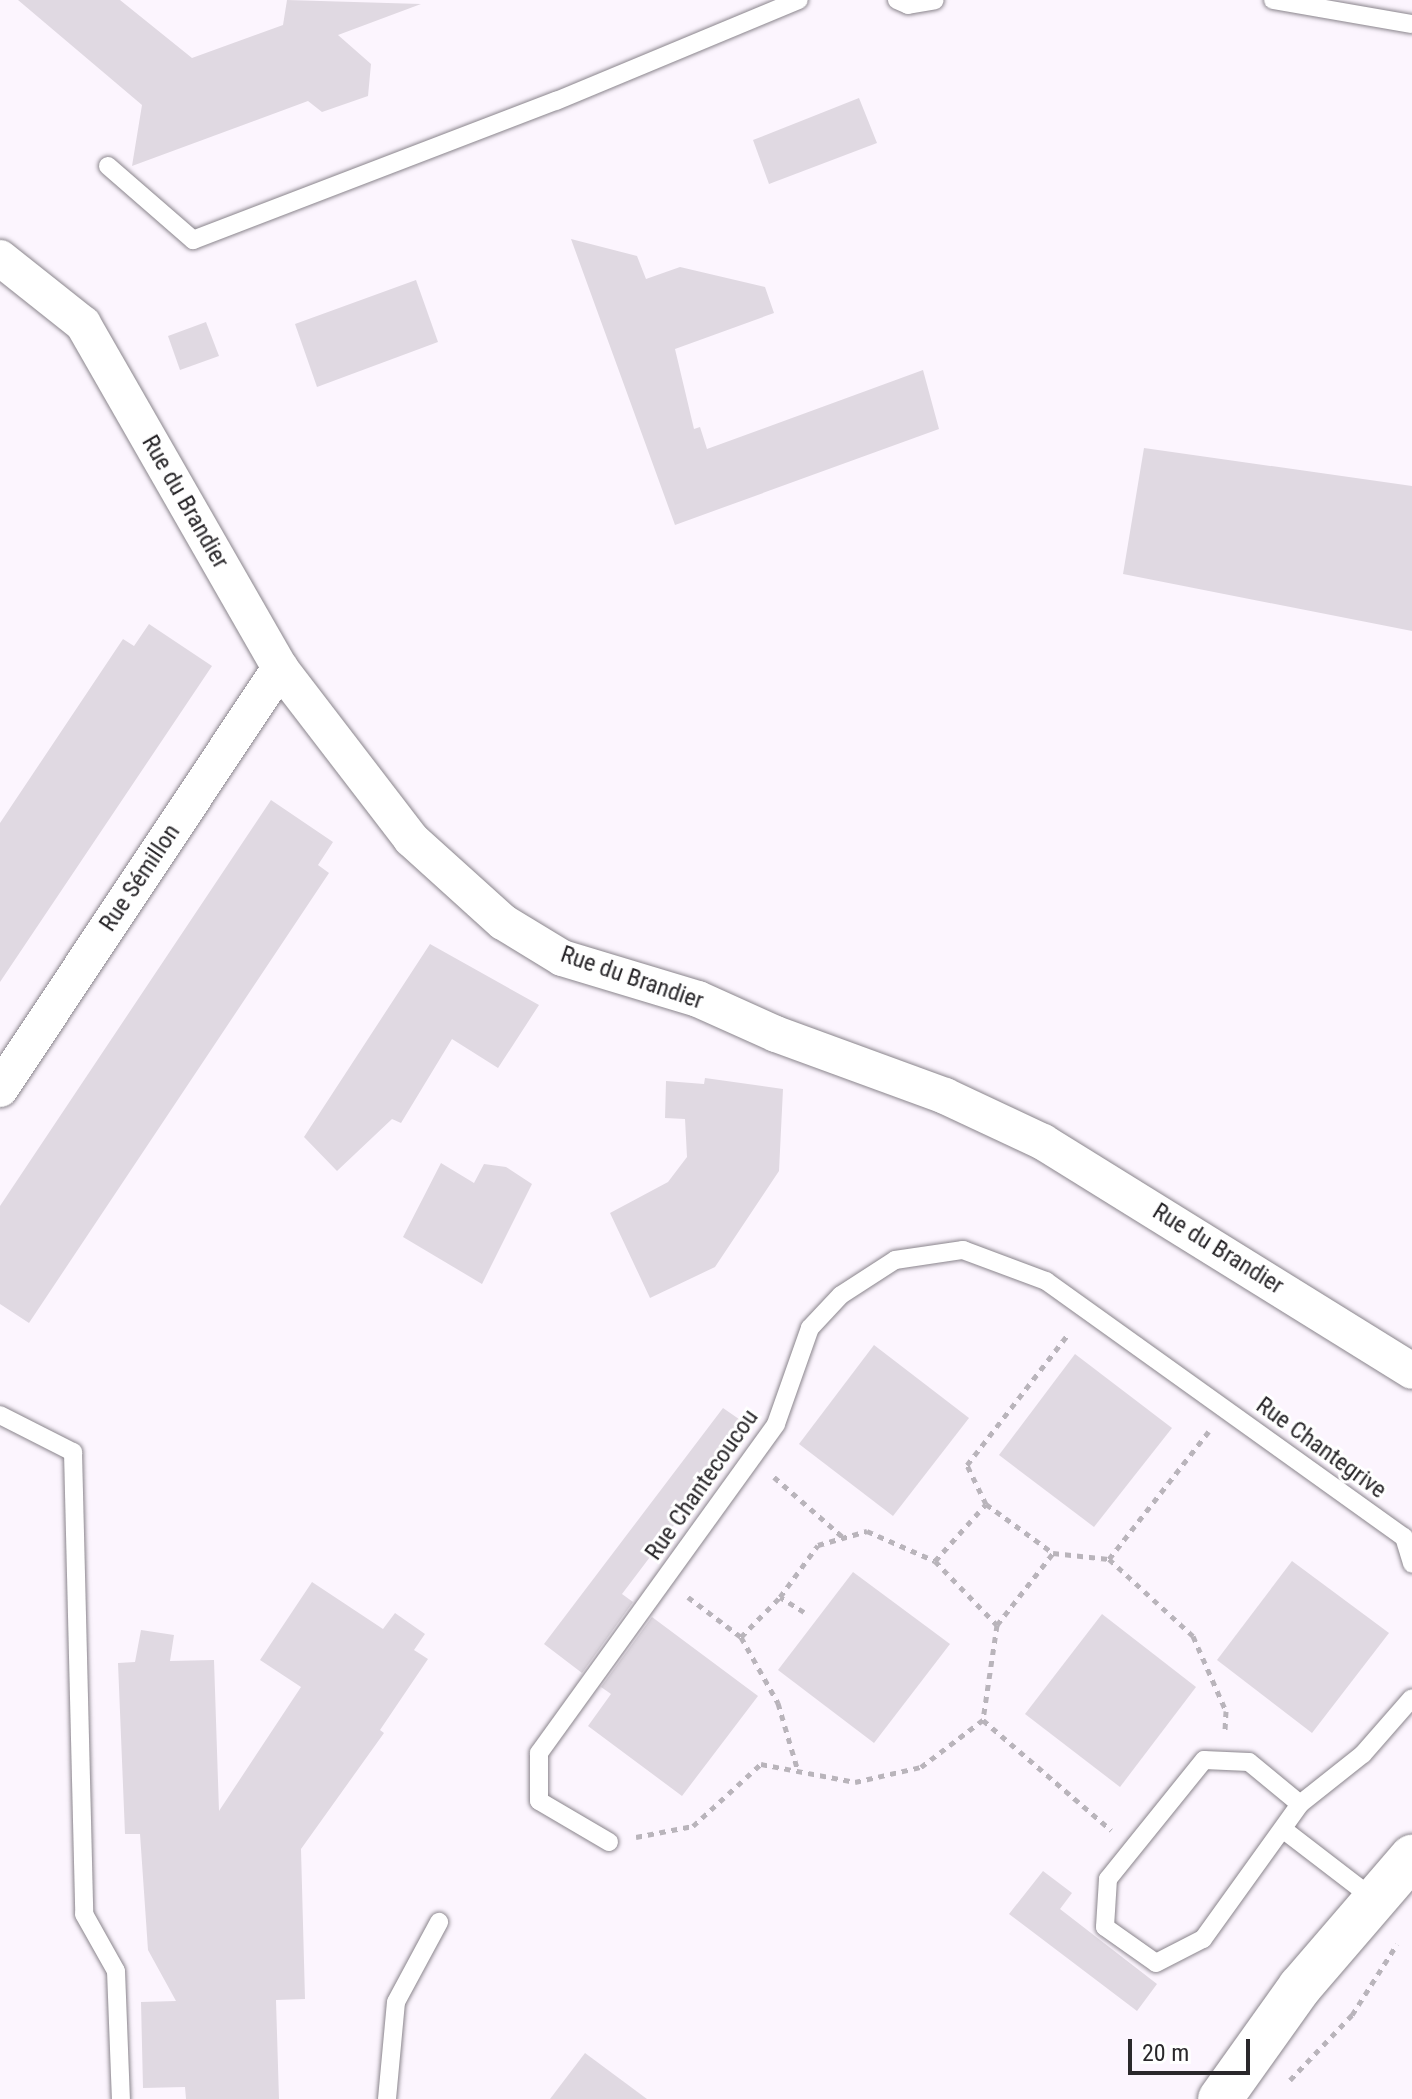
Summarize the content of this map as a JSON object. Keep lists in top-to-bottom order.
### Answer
{
  "streets": {
    "street": ["Rue du Brandier", "Rue Sémillon"],
    "lane": ["Rue Chantegrive", "Rue Chantecoucou"]
  },
  "crossings": [
    ["Rue du Brandier", "Rue Sémillon"],
    ["Rue Chantegrive", "Rue Chantecoucou"]
  ],
  "scale_bar": "20 m"
}
